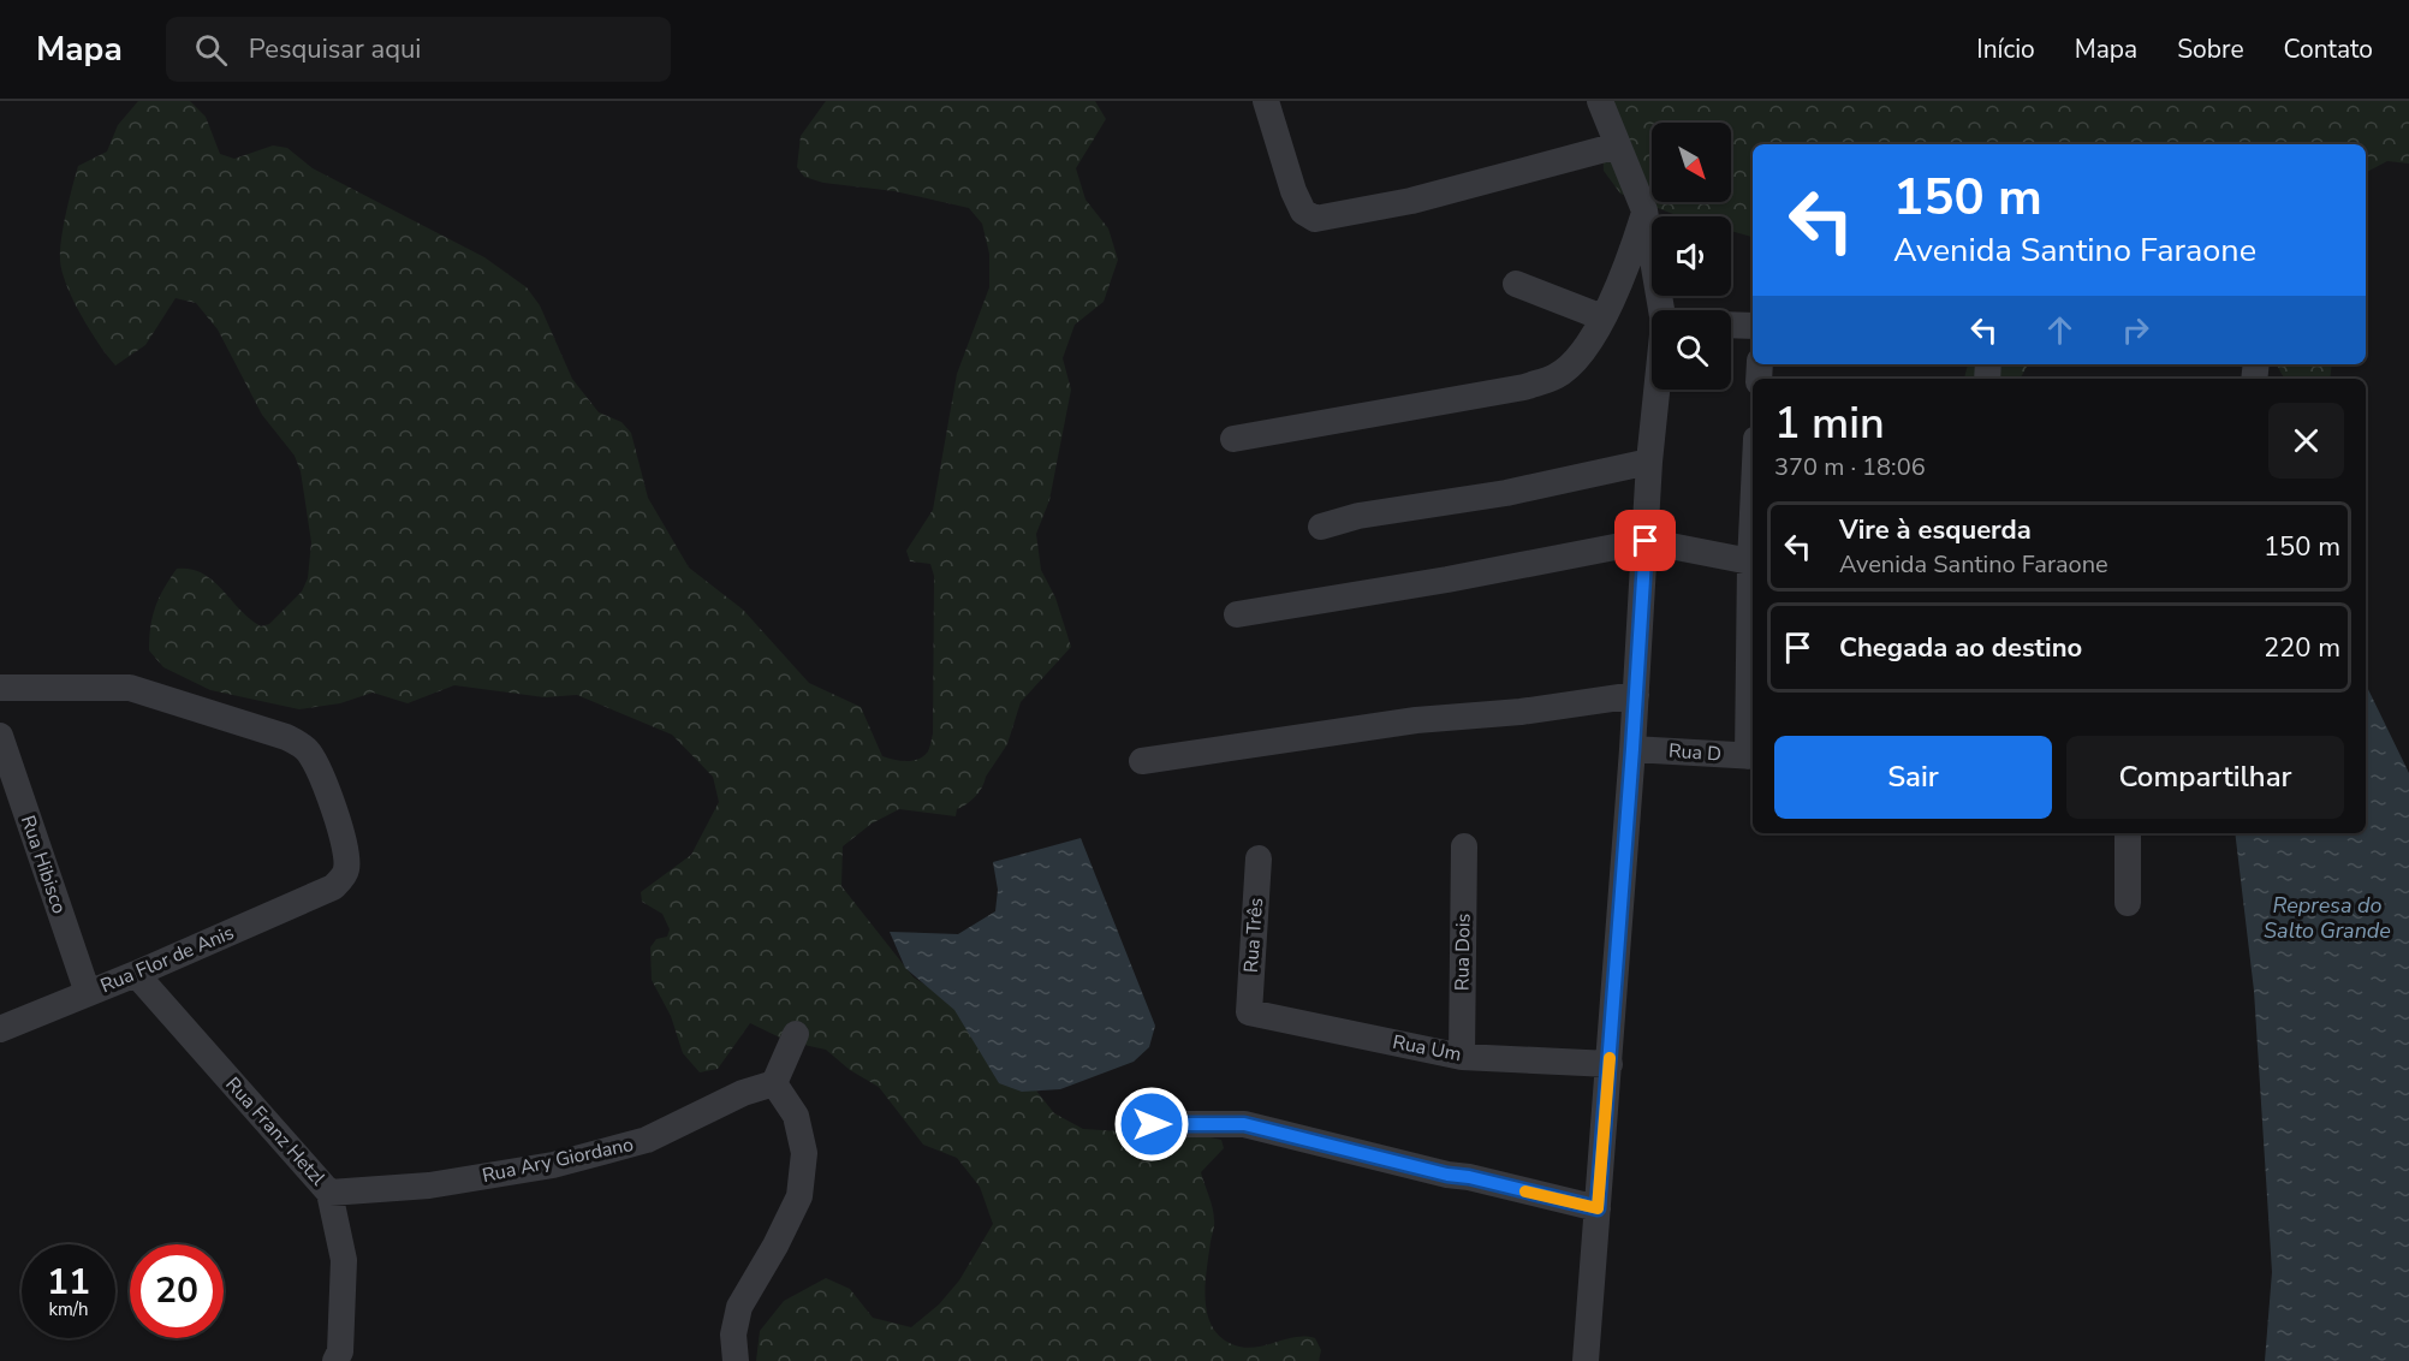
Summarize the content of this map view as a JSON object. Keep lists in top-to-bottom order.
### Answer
{
  "streets": {
    "street": [
      "Rua D",
      "Rua Hibisco",
      "Rua Três",
      "Rua Dois",
      "Rua Flor de Anis",
      "Rua Um",
      "Rua Franz Hetzl",
      "Rua Ary Giordano"
    ]
  },
  "crossings": [
    ["Rua Hibisco", "Rua Flor de Anis"],
    ["Rua Três", "Rua Um"],
    ["Rua Dois", "Rua Um"],
    ["Rua Flor de Anis", "Rua Franz Hetzl"],
    ["Rua Franz Hetzl", "Rua Ary Giordano"]
  ],
  "water": ["Represa do Salto Grande"],
  "north": "bottom right",
  "page": {
    "header": "Mapa",
    "search": "Pesquisar aqui",
    "nav": [
      "Início",
      "Mapa",
      "Sobre",
      "Contato"
    ],
    "turn": ["150 m", "Avenida Santino Faraone"],
    "heading": ["1 min", "370 m · 18:06"],
    "list": [
      {
        "name": "Vire à esquerda",
        "note": "Avenida Santino Faraone",
        "value": "150 m"
      },
      {
        "name": "Chegada ao destino",
        "value": "220 m"
      }
    ],
    "buttons": ["Sair", "Compartilhar"],
    "speed": "11 km/h",
    "limit": "20"
  }
}
